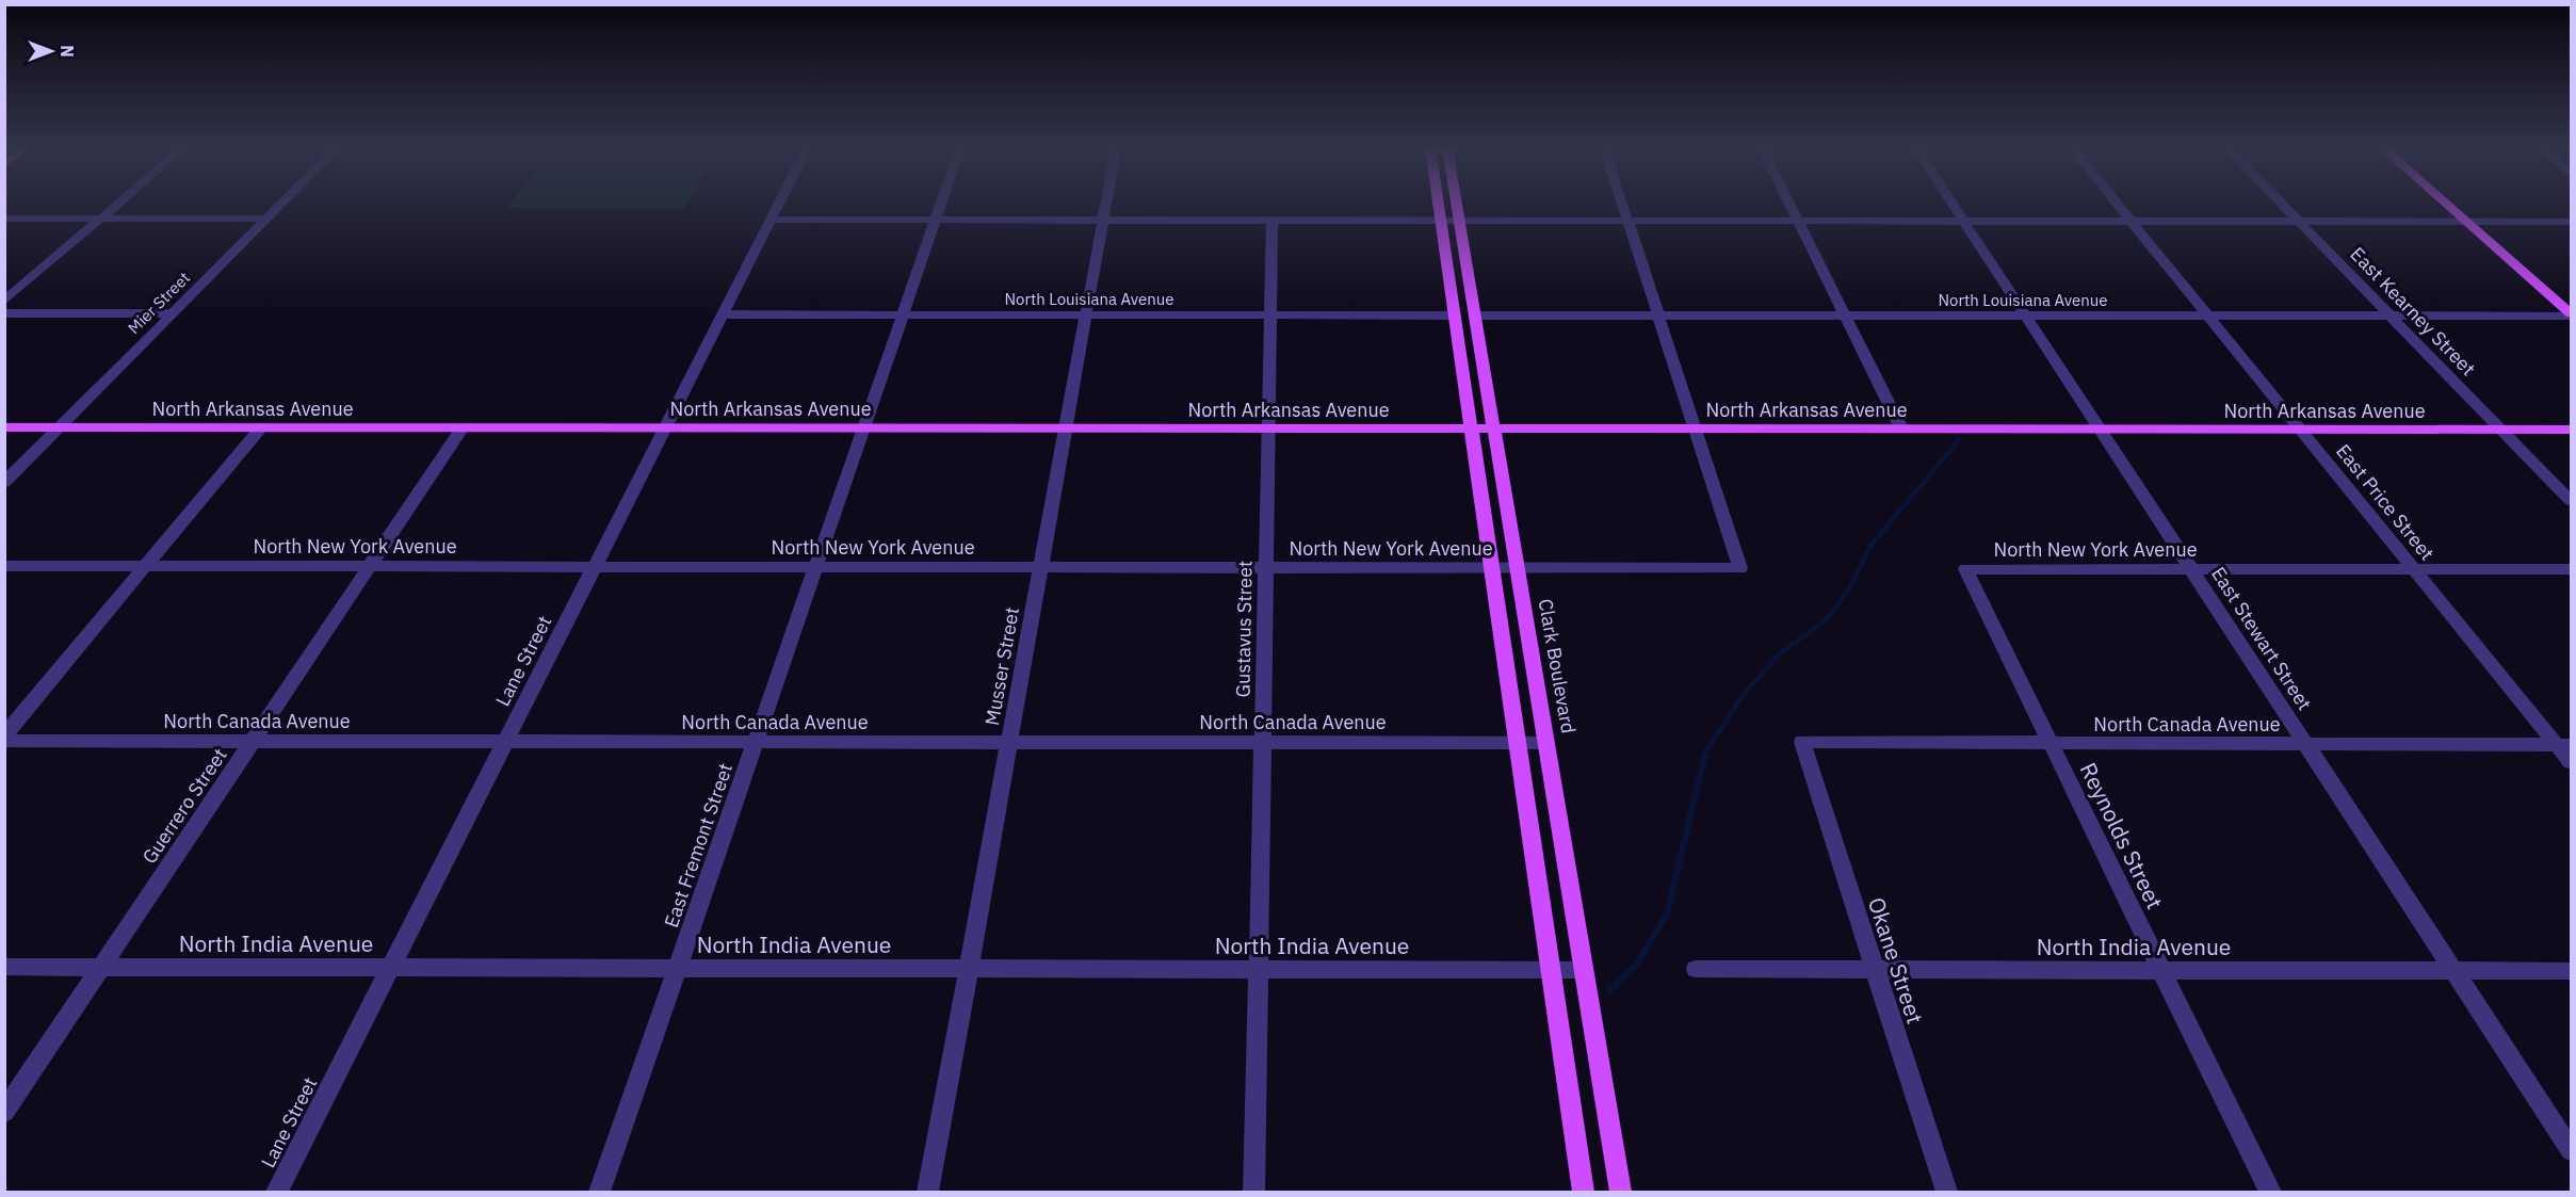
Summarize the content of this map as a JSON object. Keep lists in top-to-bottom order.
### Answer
{
  "streets": {
    "main road": ["North Arkansas Avenue", "Clark Boulevard"],
    "street": [
      "North Louisiana Avenue",
      "Mier Street",
      "East Kearney Street",
      "East Price Street",
      "North New York Avenue",
      "Gustavus Street",
      "East Stewart Street",
      "Lane Street",
      "Musser Street",
      "North Canada Avenue",
      "Guerrero Street",
      "Reynolds Street",
      "East Fremont Street",
      "North India Avenue",
      "Okane Street"
    ]
  },
  "crossings": [
    ["North Louisiana Avenue", "East Kearney Street"],
    ["North Louisiana Avenue", "East Price Street"],
    ["North Louisiana Avenue", "Gustavus Street"],
    ["North Louisiana Avenue", "East Stewart Street"],
    ["North Louisiana Avenue", "Lane Street"],
    ["North Louisiana Avenue", "Musser Street"],
    ["North Louisiana Avenue", "Clark Boulevard"],
    ["North Louisiana Avenue", "East Fremont Street"],
    ["Mier Street", "North Arkansas Avenue"],
    ["East Kearney Street", "North Arkansas Avenue"],
    ["North Arkansas Avenue", "East Price Street"],
    ["North Arkansas Avenue", "North New York Avenue"],
    ["North Arkansas Avenue", "Gustavus Street"],
    ["North Arkansas Avenue", "East Stewart Street"],
    ["North Arkansas Avenue", "Lane Street"],
    ["North Arkansas Avenue", "Musser Street"],
    ["North Arkansas Avenue", "Clark Boulevard"],
    ["North Arkansas Avenue", "Guerrero Street"],
    ["North Arkansas Avenue", "East Fremont Street"],
    ["East Price Street", "North New York Avenue"],
    ["East Price Street", "North Canada Avenue"],
    ["North New York Avenue", "Gustavus Street"],
    ["North New York Avenue", "East Stewart Street"],
    ["North New York Avenue", "Lane Street"],
    ["North New York Avenue", "Musser Street"],
    ["North New York Avenue", "Clark Boulevard"],
    ["North New York Avenue", "Guerrero Street"],
    ["North New York Avenue", "Reynolds Street"],
    ["North New York Avenue", "East Fremont Street"],
    ["Gustavus Street", "North Canada Avenue"],
    ["Gustavus Street", "North India Avenue"],
    ["East Stewart Street", "North Canada Avenue"],
    ["East Stewart Street", "North India Avenue"],
    ["Lane Street", "North Canada Avenue"],
    ["Lane Street", "North India Avenue"],
    ["Musser Street", "North Canada Avenue"],
    ["Musser Street", "North India Avenue"],
    ["Clark Boulevard", "North Canada Avenue"],
    ["Clark Boulevard", "North India Avenue"],
    ["North Canada Avenue", "Guerrero Street"],
    ["North Canada Avenue", "Reynolds Street"],
    ["North Canada Avenue", "East Fremont Street"],
    ["North Canada Avenue", "Okane Street"],
    ["Guerrero Street", "North India Avenue"],
    ["Reynolds Street", "North India Avenue"],
    ["East Fremont Street", "North India Avenue"],
    ["North India Avenue", "Okane Street"]
  ],
  "north": "right"
}
